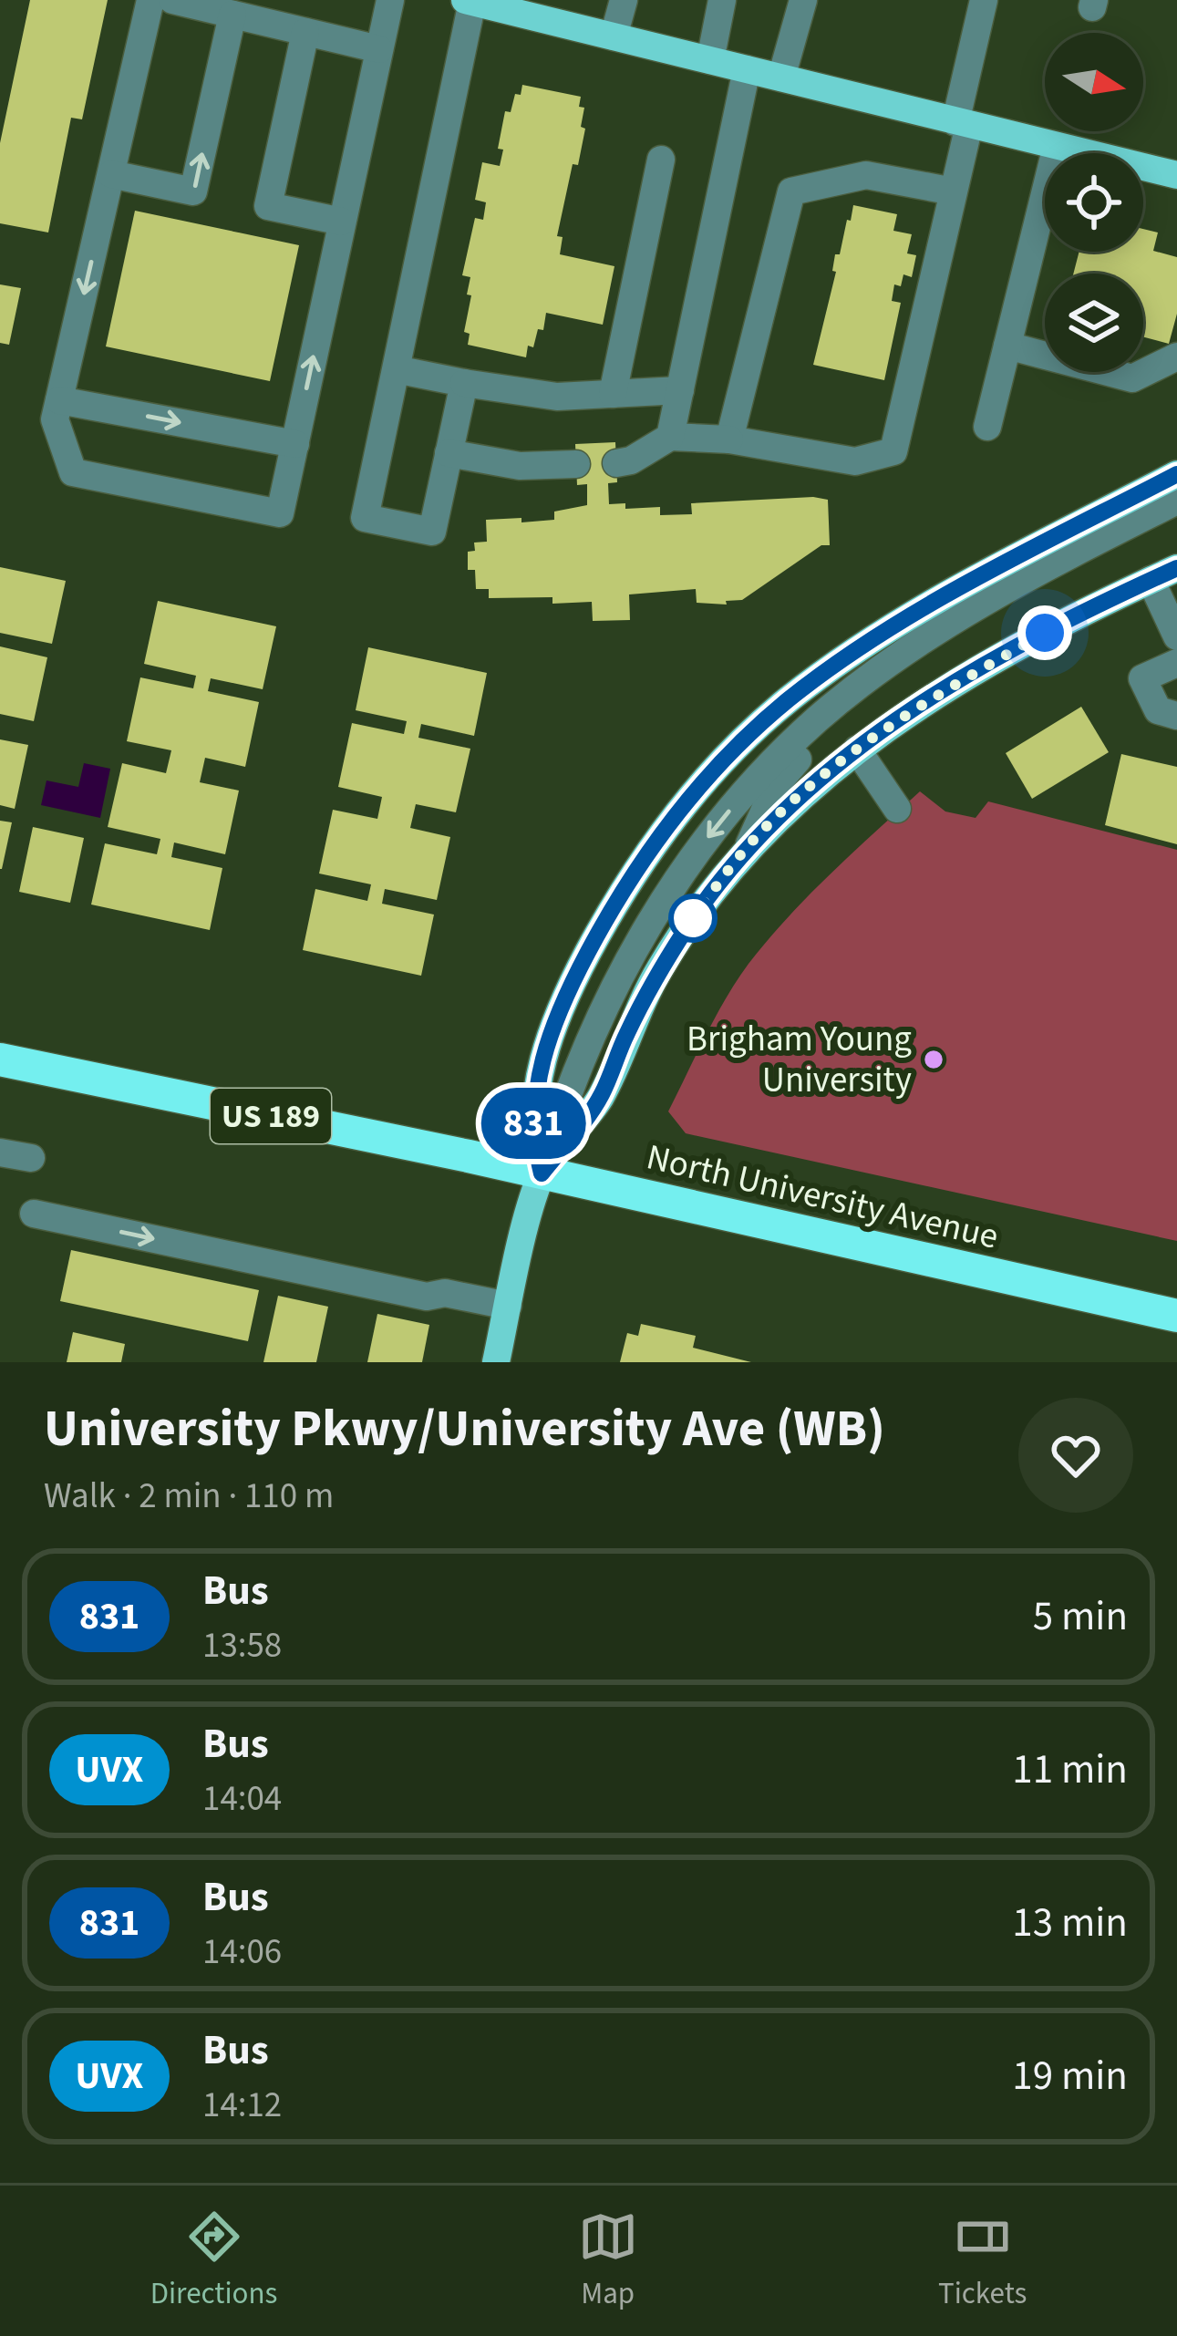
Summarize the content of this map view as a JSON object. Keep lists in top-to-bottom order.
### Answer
{
  "streets": {
    "highway": ["US 189", "North University Avenue"]
  },
  "places": ["Brigham Young University"],
  "lines": ["bus line 831"],
  "north": "right",
  "page": {
    "on_map": "831",
    "heading": ["University Pkwy/University Ave (WB)", "Walk · 2 min · 110 m"],
    "list": [
      {
        "mark": "831",
        "name": "Bus",
        "note": "13:58",
        "value": "5 min"
      },
      {
        "mark": "UVX",
        "name": "Bus",
        "note": "14:04",
        "value": "11 min"
      },
      {
        "mark": "831",
        "name": "Bus",
        "note": "14:06",
        "value": "13 min"
      },
      {
        "mark": "UVX",
        "name": "Bus",
        "note": "14:12",
        "value": "19 min"
      }
    ],
    "tabs": ["Directions", "Map", "Tickets"]
  }
}
